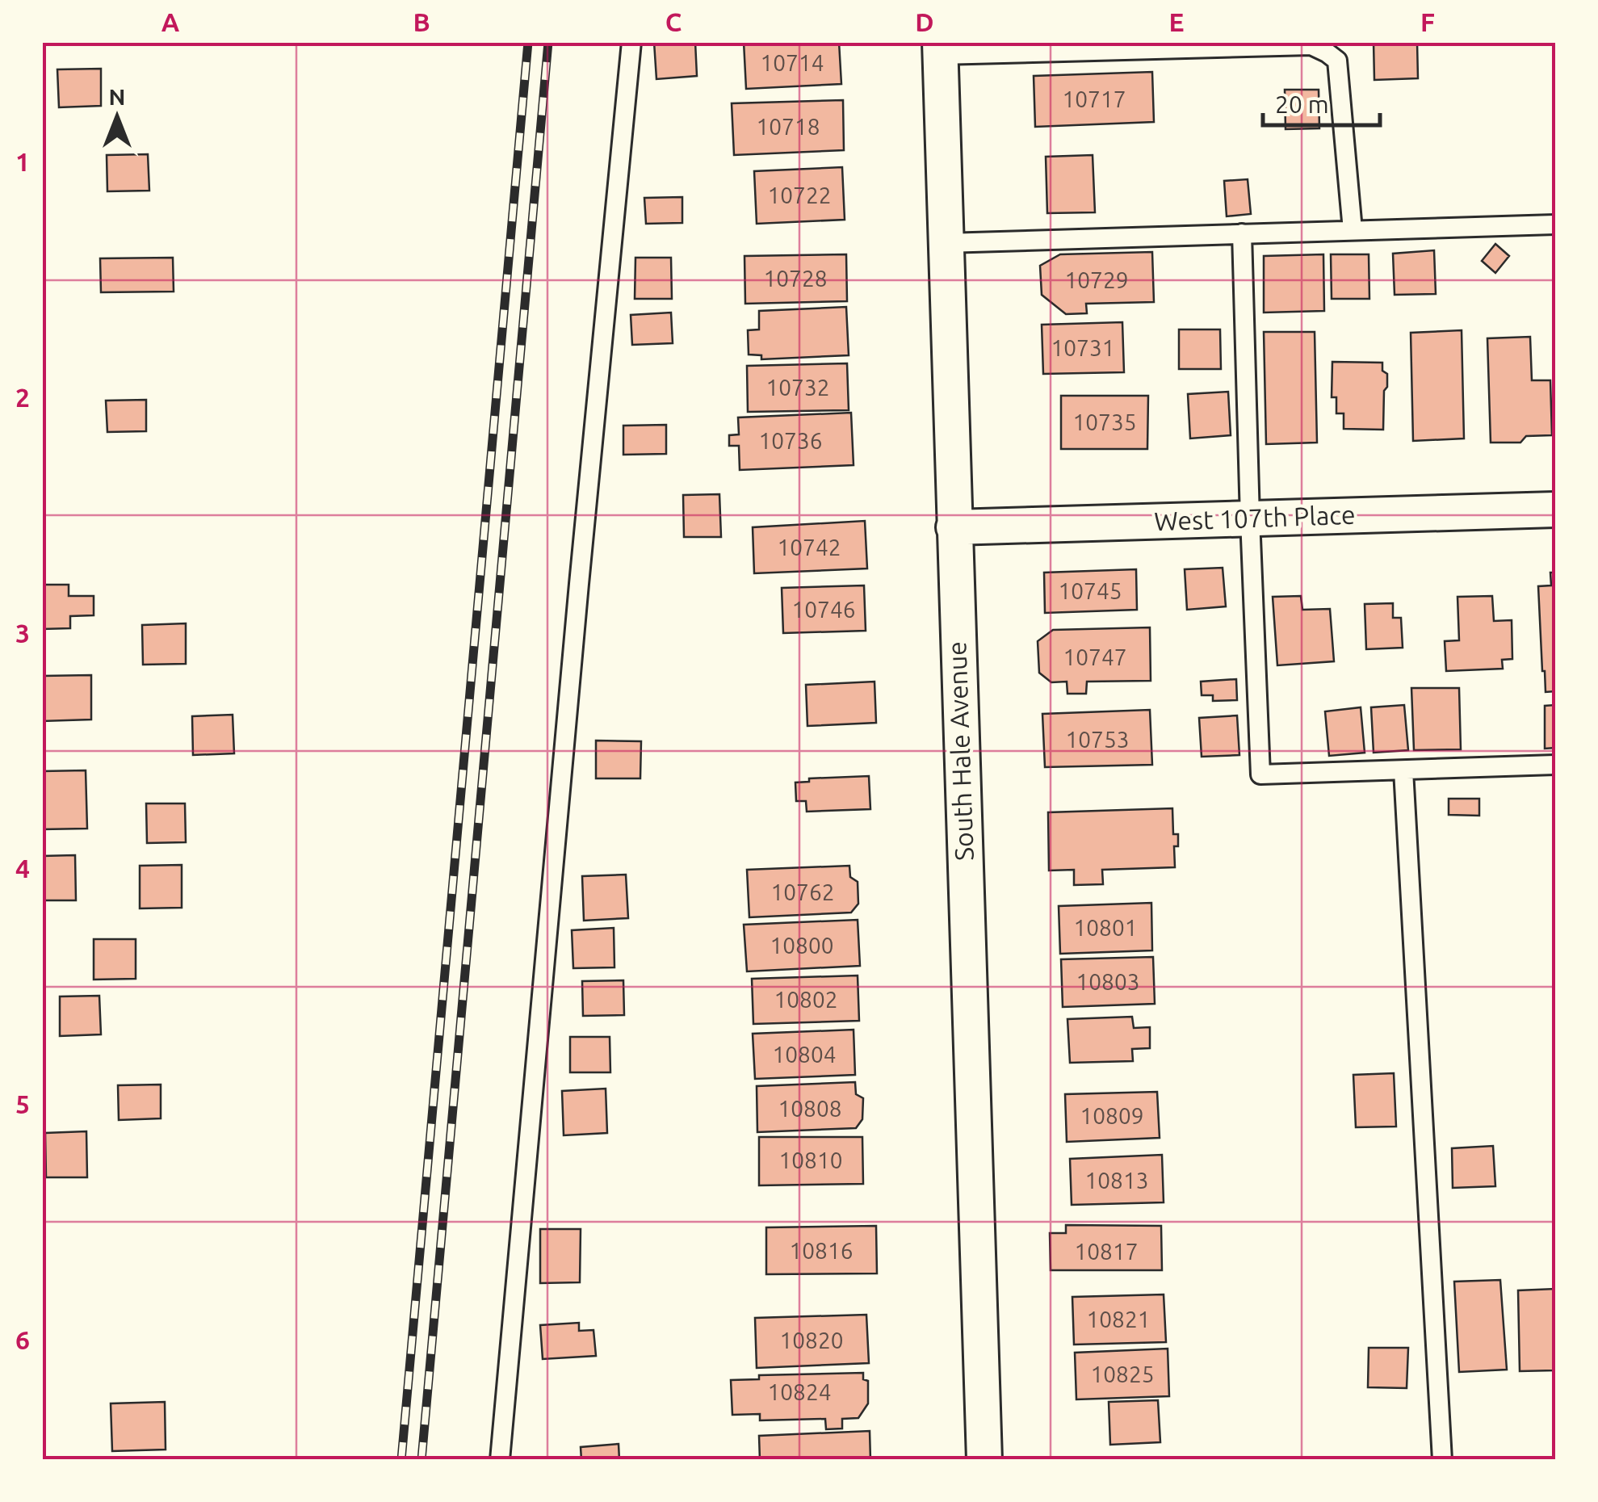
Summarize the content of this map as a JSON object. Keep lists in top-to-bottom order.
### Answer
{
  "streets": {
    "street": ["West 107th Place", "South Hale Avenue"]
  },
  "crossings": [
    ["West 107th Place", "South Hale Avenue"]
  ],
  "house_numbers": [
    "10714",
    "10717",
    "10718",
    "10722",
    "10728",
    "10729",
    "10731",
    "10732",
    "10735",
    "10736",
    "10742",
    "10745",
    "10746",
    "10747",
    "10753",
    "10762",
    "10801",
    "10800",
    "10803",
    "10802",
    "10804",
    "10808",
    "10809",
    "10810",
    "10813",
    "10816",
    "10817",
    "10821",
    "10820",
    "10825",
    "10824"
  ],
  "scale_bar": "20 m",
  "north": "top",
  "grid": {
    "columns": [
      "A",
      "B",
      "C",
      "D",
      "E",
      "F"
    ],
    "rows": [
      "1",
      "2",
      "3",
      "4",
      "5",
      "6"
    ]
  }
}
